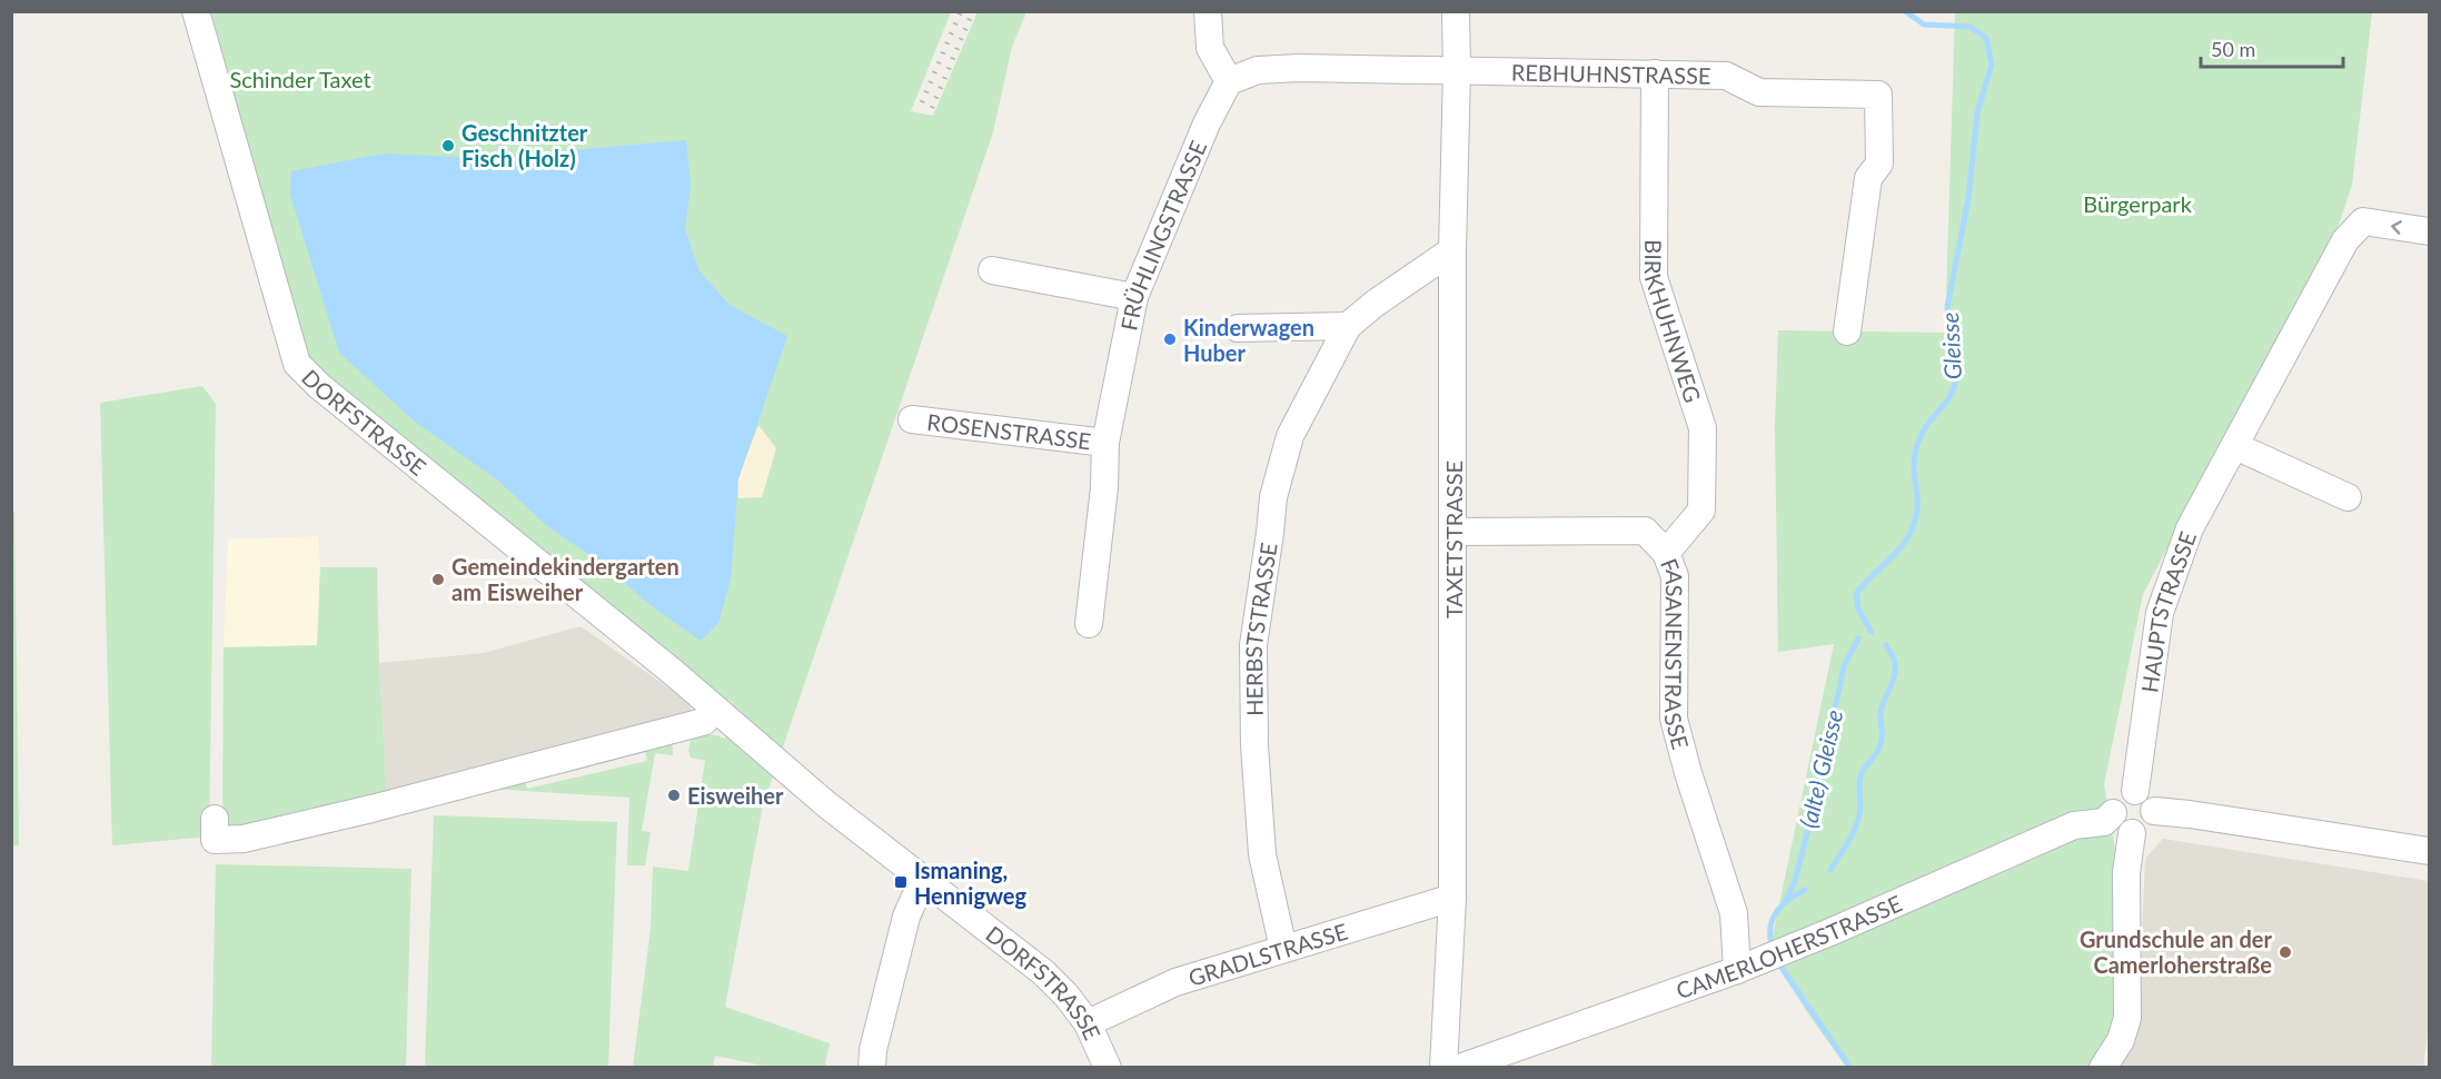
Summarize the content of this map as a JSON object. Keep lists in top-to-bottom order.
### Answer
{
  "streets": {
    "street": [
      "REBHUHNSTRASSE",
      "FRÜHLINGSTRASSE",
      "BIRKHUHNWEG",
      "DORFSTRASSE",
      "ROSENSTRASSE",
      "TAXETSTRASSE",
      "HAUPTSTRASSE",
      "HERBSTSTRASSE",
      "FASANENSTRASSE",
      "CAMERLOHERSTRASSE",
      "GRADLSTRASSE"
    ]
  },
  "crossings": [
    ["REBHUHNSTRASSE", "BIRKHUHNWEG"],
    ["REBHUHNSTRASSE", "TAXETSTRASSE"],
    ["FRÜHLINGSTRASSE", "ROSENSTRASSE"],
    ["BIRKHUHNWEG", "FASANENSTRASSE"],
    ["DORFSTRASSE", "GRADLSTRASSE"],
    ["TAXETSTRASSE", "HERBSTSTRASSE"],
    ["TAXETSTRASSE", "FASANENSTRASSE"],
    ["TAXETSTRASSE", "GRADLSTRASSE"],
    ["HAUPTSTRASSE", "CAMERLOHERSTRASSE"],
    ["HERBSTSTRASSE", "GRADLSTRASSE"],
    ["FASANENSTRASSE", "CAMERLOHERSTRASSE"]
  ],
  "one_way": ["HAUPTSTRASSE"],
  "water": ["Gleisse", "(alte) Gleisse"],
  "parks": ["Schinder Taxet", "Bürgerpark"],
  "places": {
    "other": [
      "Geschnitzter Fisch (Holz)",
      "Kinderwagen Huber",
      "Gemeindekindergarten am Eisweiher",
      "Eisweiher",
      "Grundschule an der Camerloherstraße"
    ],
    "transit": ["Ismaning, Hennigweg"]
  },
  "scale_bar": "50 m"
}
